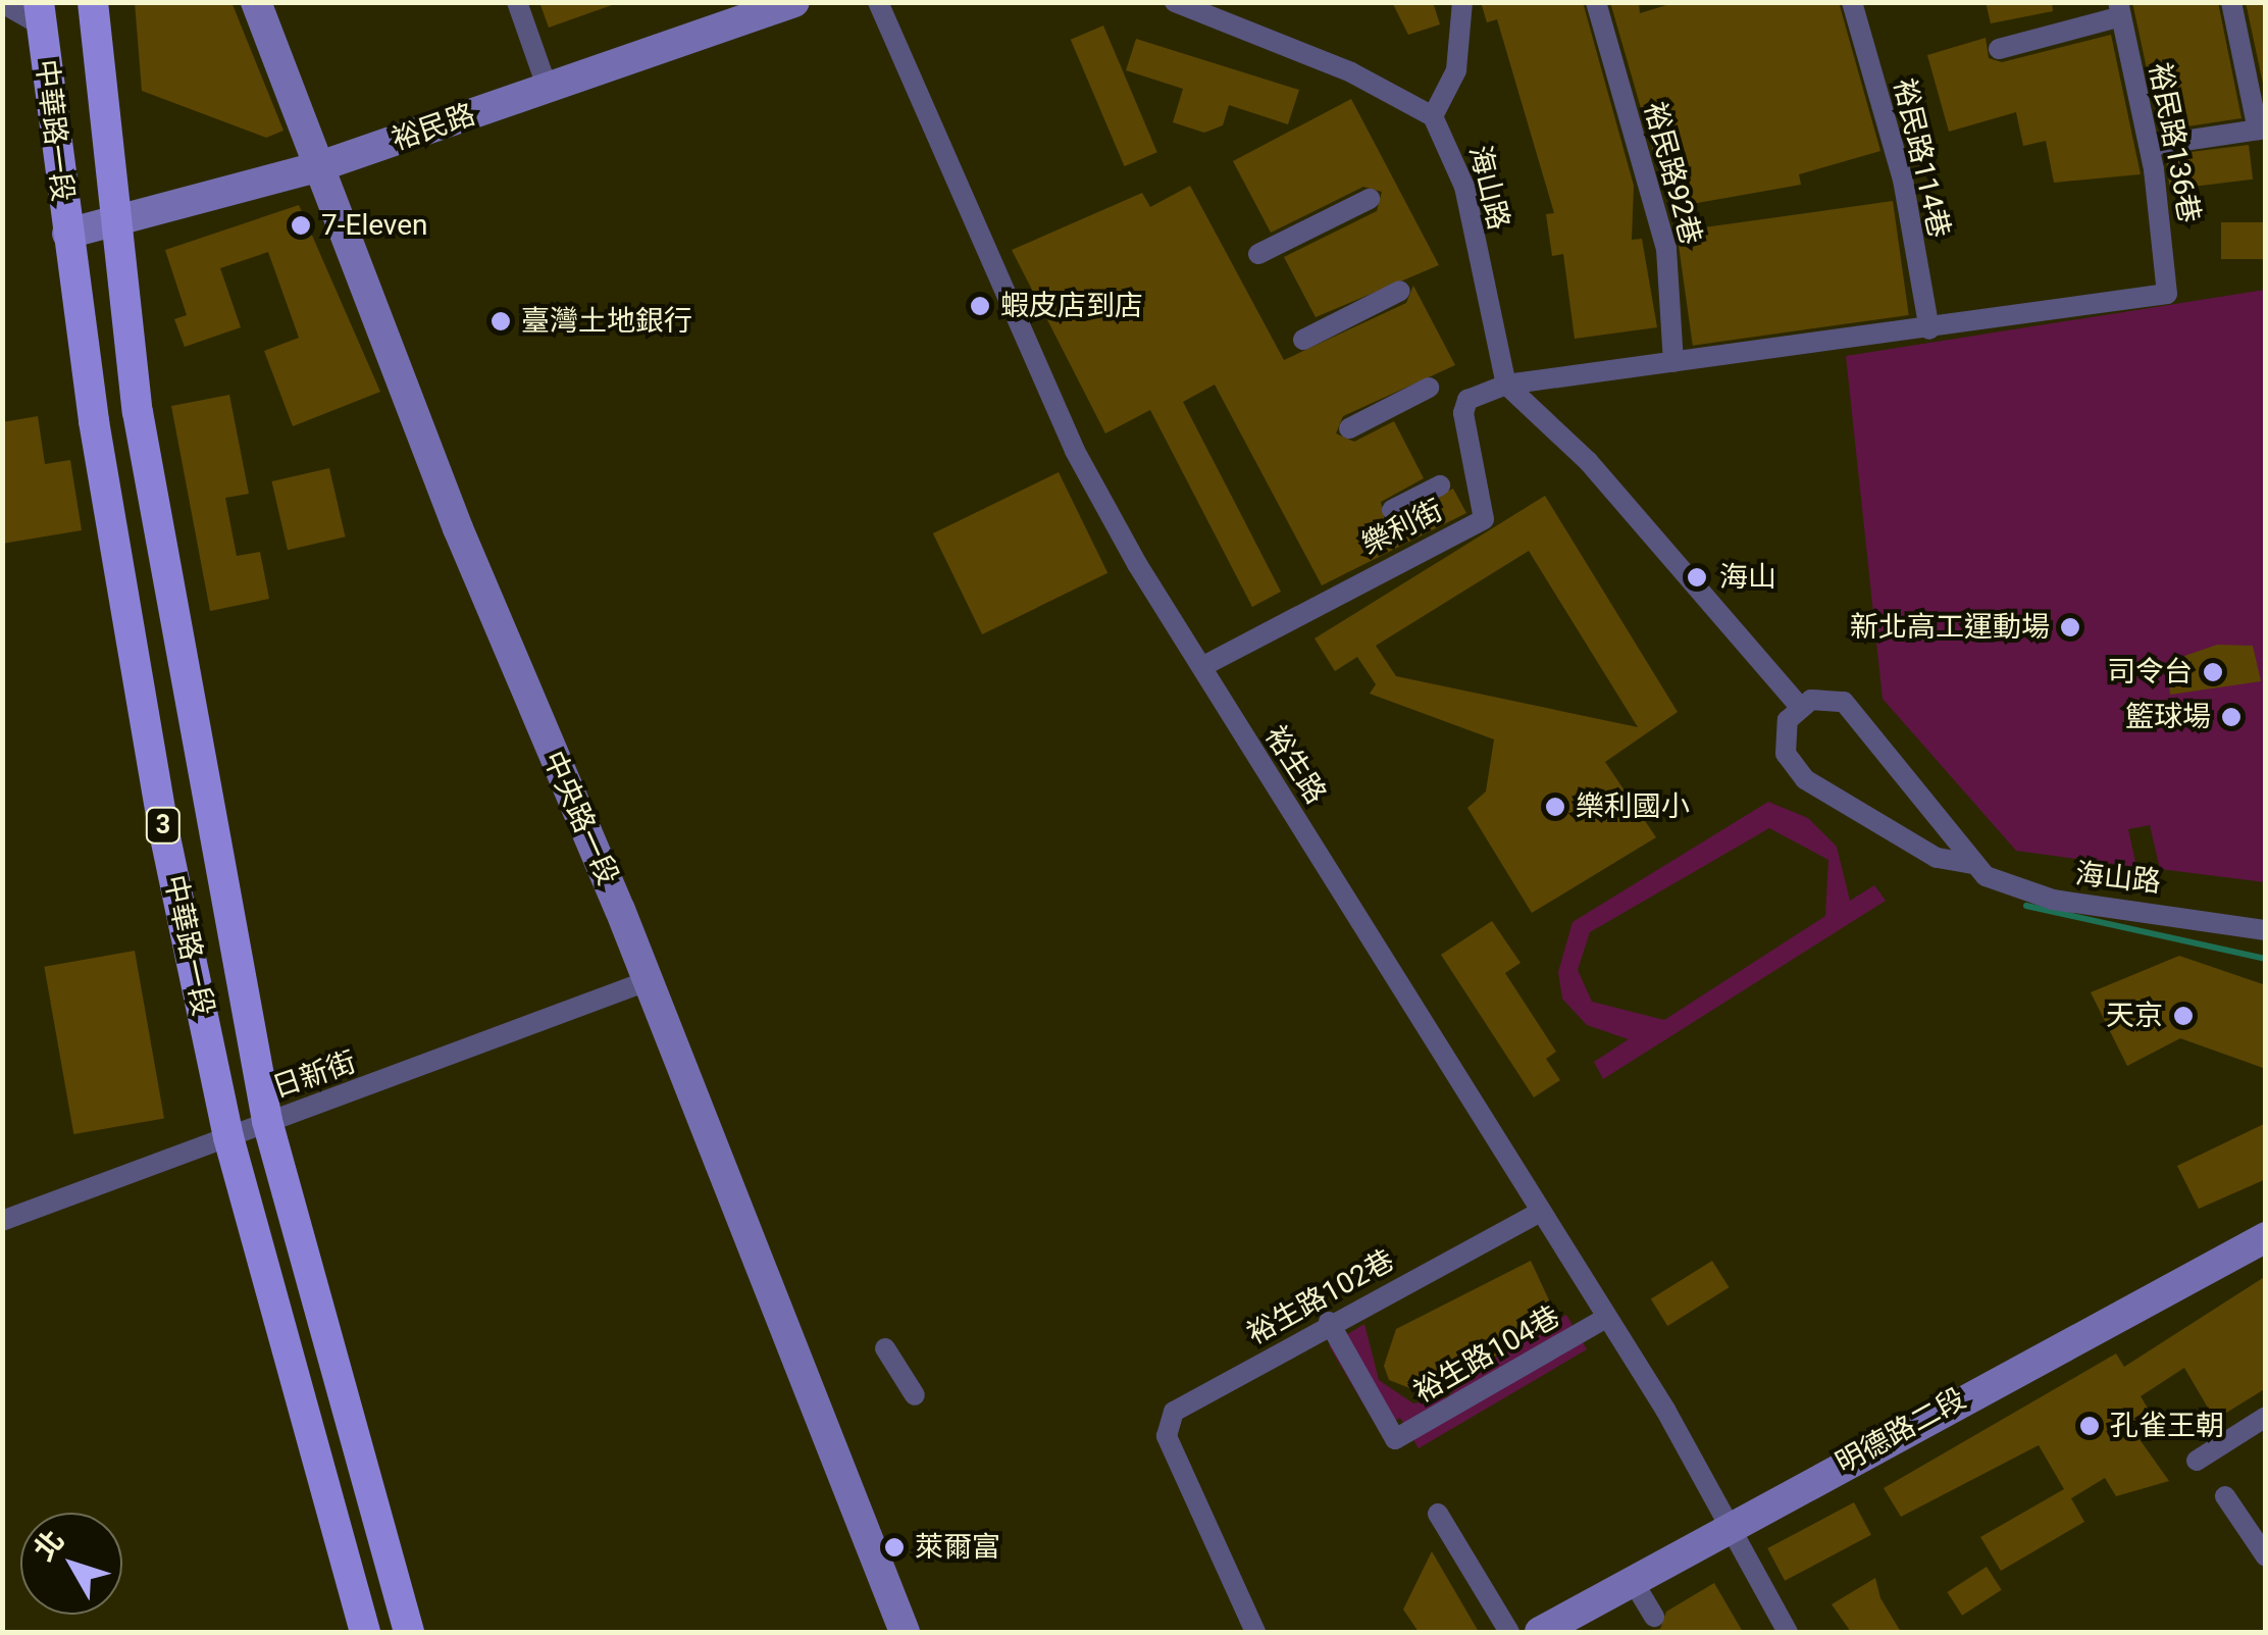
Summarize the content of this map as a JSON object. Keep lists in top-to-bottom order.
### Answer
{
  "streets": {
    "main road": ["中華路一段", "3"],
    "street": [
      "裕民路",
      "裕民路136巷",
      "裕民路114巷",
      "裕民路92巷",
      "海山路",
      "樂利街",
      "裕生路",
      "中央路一段",
      "日新街",
      "裕生路102巷",
      "裕生路104巷",
      "明德路二段"
    ]
  },
  "crossings": [
    ["裕民路", "中華路一段"],
    ["裕民路", "中央路一段"],
    ["中華路一段", "日新街"],
    ["裕民路136巷", "裕民路114巷"],
    ["海山路", "樂利街"],
    ["樂利街", "裕生路"],
    ["裕生路", "裕生路102巷"],
    ["裕生路", "裕生路104巷"],
    ["裕生路", "明德路二段"],
    ["中央路一段", "日新街"],
    ["裕生路102巷", "裕生路104巷"]
  ],
  "places": [
    "7-Eleven",
    "蝦皮店到店",
    "臺灣土地銀行",
    "海山",
    "新北高工運動場",
    "司令台",
    "籃球場",
    "樂利國小",
    "天京",
    "孔雀王朝",
    "萊爾富"
  ],
  "north": "top left"
}
